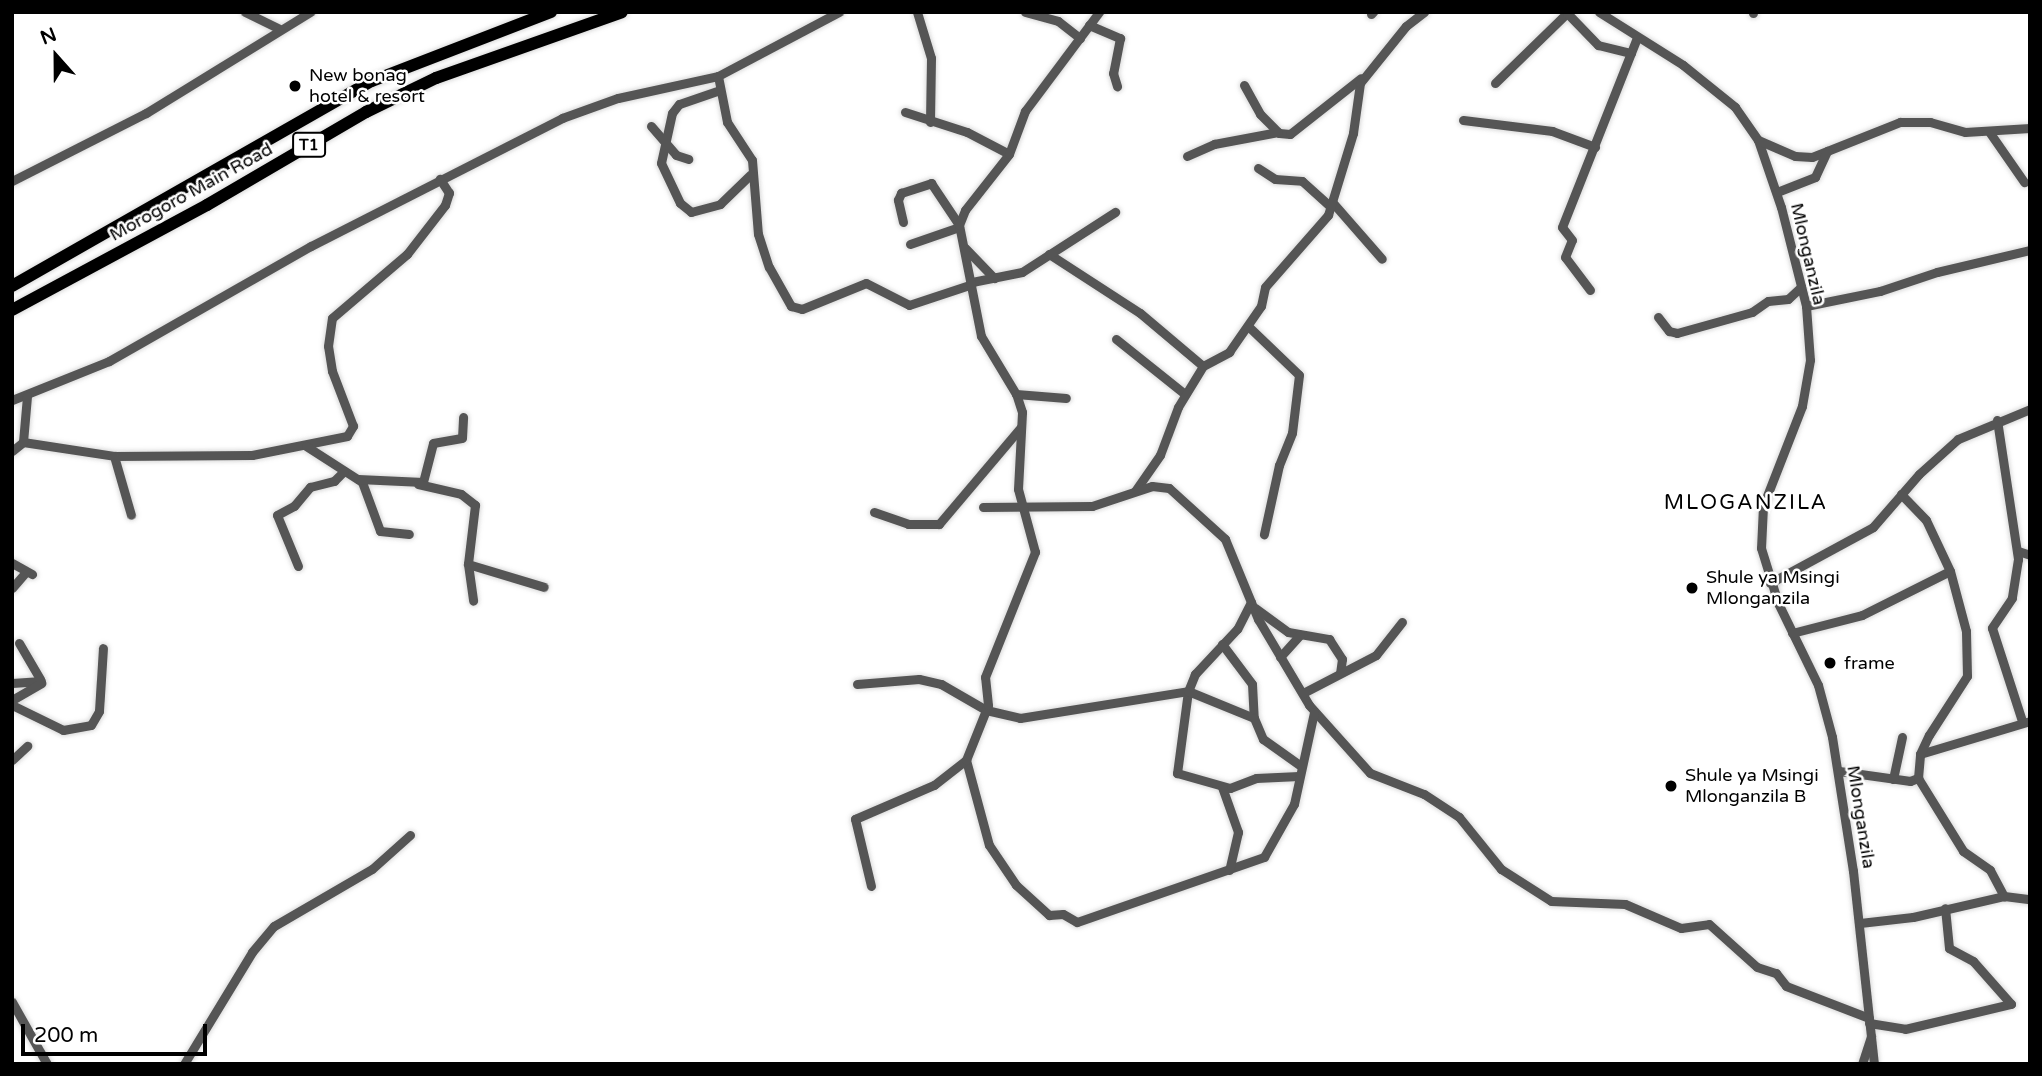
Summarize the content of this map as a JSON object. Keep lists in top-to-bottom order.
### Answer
{
  "streets": {
    "highway": ["T1", "Morogoro Main Road"],
    "street": ["Mlonganzila"]
  },
  "districts": ["MLOGANZILA"],
  "places": [
    "New bonag hotel & resort",
    "Shule ya Msingi Mlonganzila",
    "frame",
    "Shule ya Msingi Mlonganzila B"
  ],
  "scale_bar": "200 m",
  "north": "top"
}
